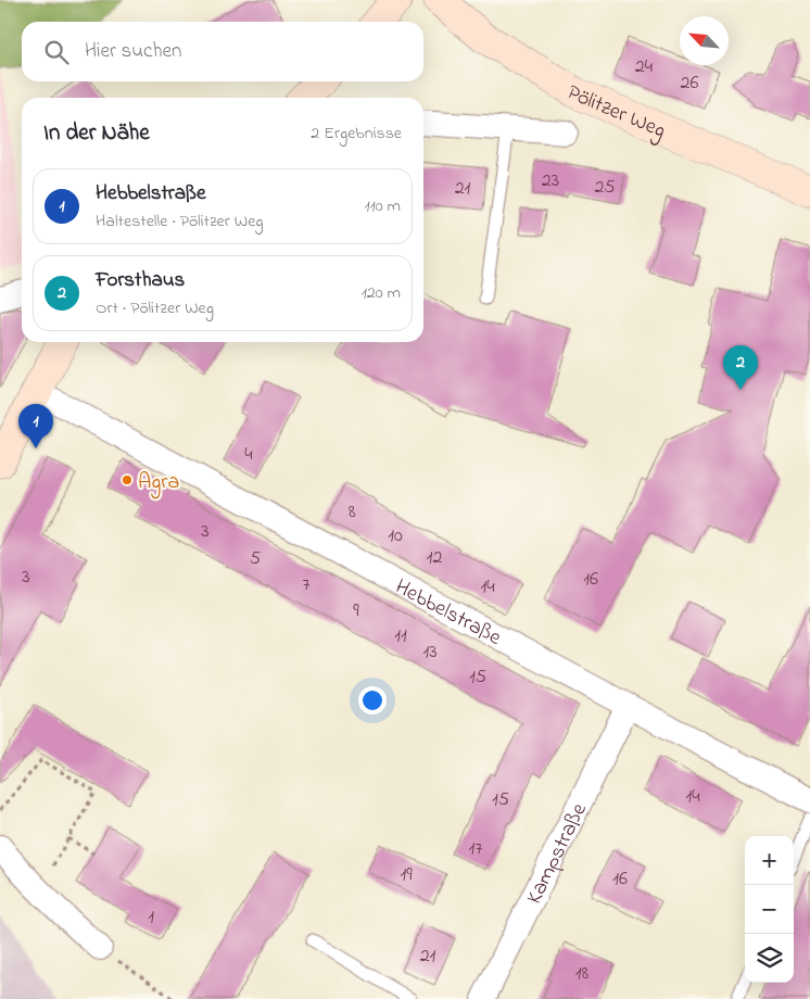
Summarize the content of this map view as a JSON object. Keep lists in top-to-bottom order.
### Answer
{
  "streets": {
    "main road": ["Pölitzer Weg"],
    "street": ["Hebbelstraße", "Kampstraße"]
  },
  "crossings": [
    ["Hebbelstraße", "Kampstraße"]
  ],
  "places": ["Agra"],
  "house_numbers": [
    "24",
    "26",
    "23",
    "25",
    "21",
    "4",
    "8",
    "3",
    "10",
    "12",
    "5",
    "3",
    "16",
    "7",
    "14",
    "9",
    "11",
    "13",
    "15",
    "14",
    "15",
    "17",
    "19",
    "16",
    "1",
    "21",
    "18"
  ],
  "north": "top left",
  "page": {
    "search": "Hier suchen",
    "heading": ["In der Nähe", "2 Ergebnisse"],
    "list": [
      {
        "mark": "1",
        "name": "Hebbelstraße",
        "note": "Haltestelle · Pölitzer Weg",
        "value": "110 m"
      },
      {
        "mark": "2",
        "name": "Forsthaus",
        "note": "Ort · Pölitzer Weg",
        "value": "120 m"
      }
    ],
    "pins": ["2", "1"],
    "map_buttons": ["+", "−"]
  }
}
